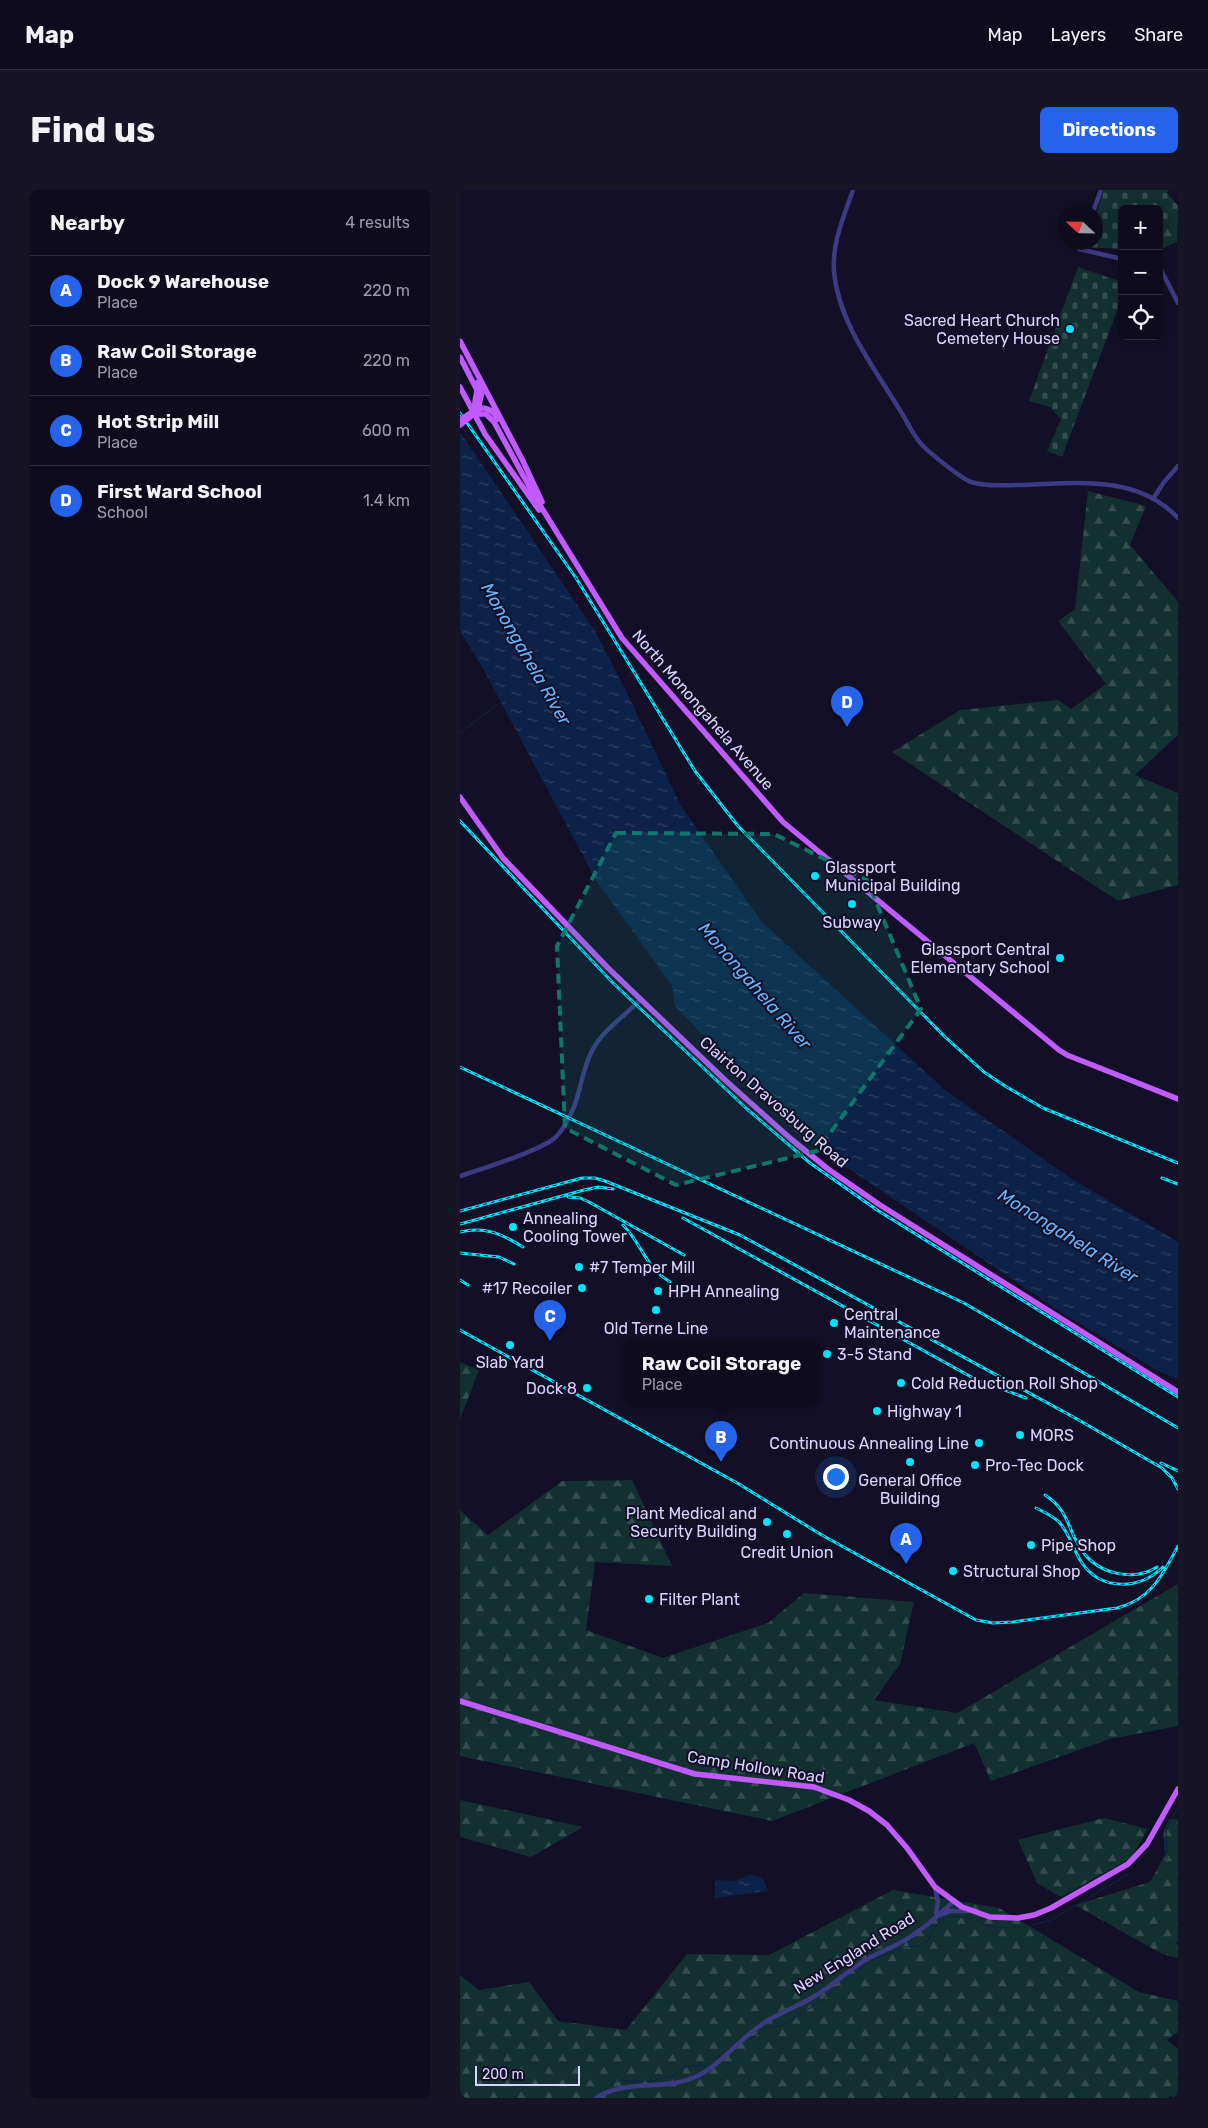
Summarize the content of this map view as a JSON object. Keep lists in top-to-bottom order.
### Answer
{
  "streets": {
    "main road": ["North Monongahela Avenue", "Clairton Dravosburg Road", "Camp Hollow Road"],
    "street": ["New England Road"]
  },
  "crossings": [
    ["Camp Hollow Road", "New England Road"]
  ],
  "water": ["Monongahela River"],
  "places": [
    "Sacred Heart Church Cemetery House",
    "Glassport Municipal Building",
    "Subway",
    "Glassport Central Elementary School",
    "Annealing Cooling Tower",
    "#7 Temper Mill",
    "#17 Recoiler",
    "HPH Annealing",
    "Old Terne Line",
    "Central Maintenance",
    "Slab Yard",
    "3-5 Stand",
    "Cold Reduction Roll Shop",
    "Dock 8",
    "Highway 1",
    "MORS",
    "Continuous Annealing Line",
    "General Office Building",
    "Pro-Tec Dock",
    "Plant Medical and Security Building",
    "Credit Union",
    "Pipe Shop",
    "Structural Shop",
    "Filter Plant"
  ],
  "scale_bar": "200 m",
  "north": "left",
  "page": {
    "header": "Map",
    "nav": ["Map", "Layers", "Share"],
    "buttons": "Directions",
    "title": "Find us",
    "heading": ["Nearby", "4 results"],
    "map_buttons": ["+", "−"],
    "list": [
      {
        "mark": "A",
        "name": "Dock 9 Warehouse",
        "note": "Place",
        "value": "220 m"
      },
      {
        "mark": "B",
        "name": "Raw Coil Storage",
        "note": "Place",
        "value": "220 m"
      },
      {
        "mark": "C",
        "name": "Hot Strip Mill",
        "note": "Place",
        "value": "600 m"
      },
      {
        "mark": "D",
        "name": "First Ward School",
        "note": "School",
        "value": "1.4 km"
      }
    ],
    "pins": [
      "D",
      "C",
      "B",
      "A"
    ],
    "popup": ["Raw Coil Storage", "Place"],
    "scale": "200 m"
  }
}
